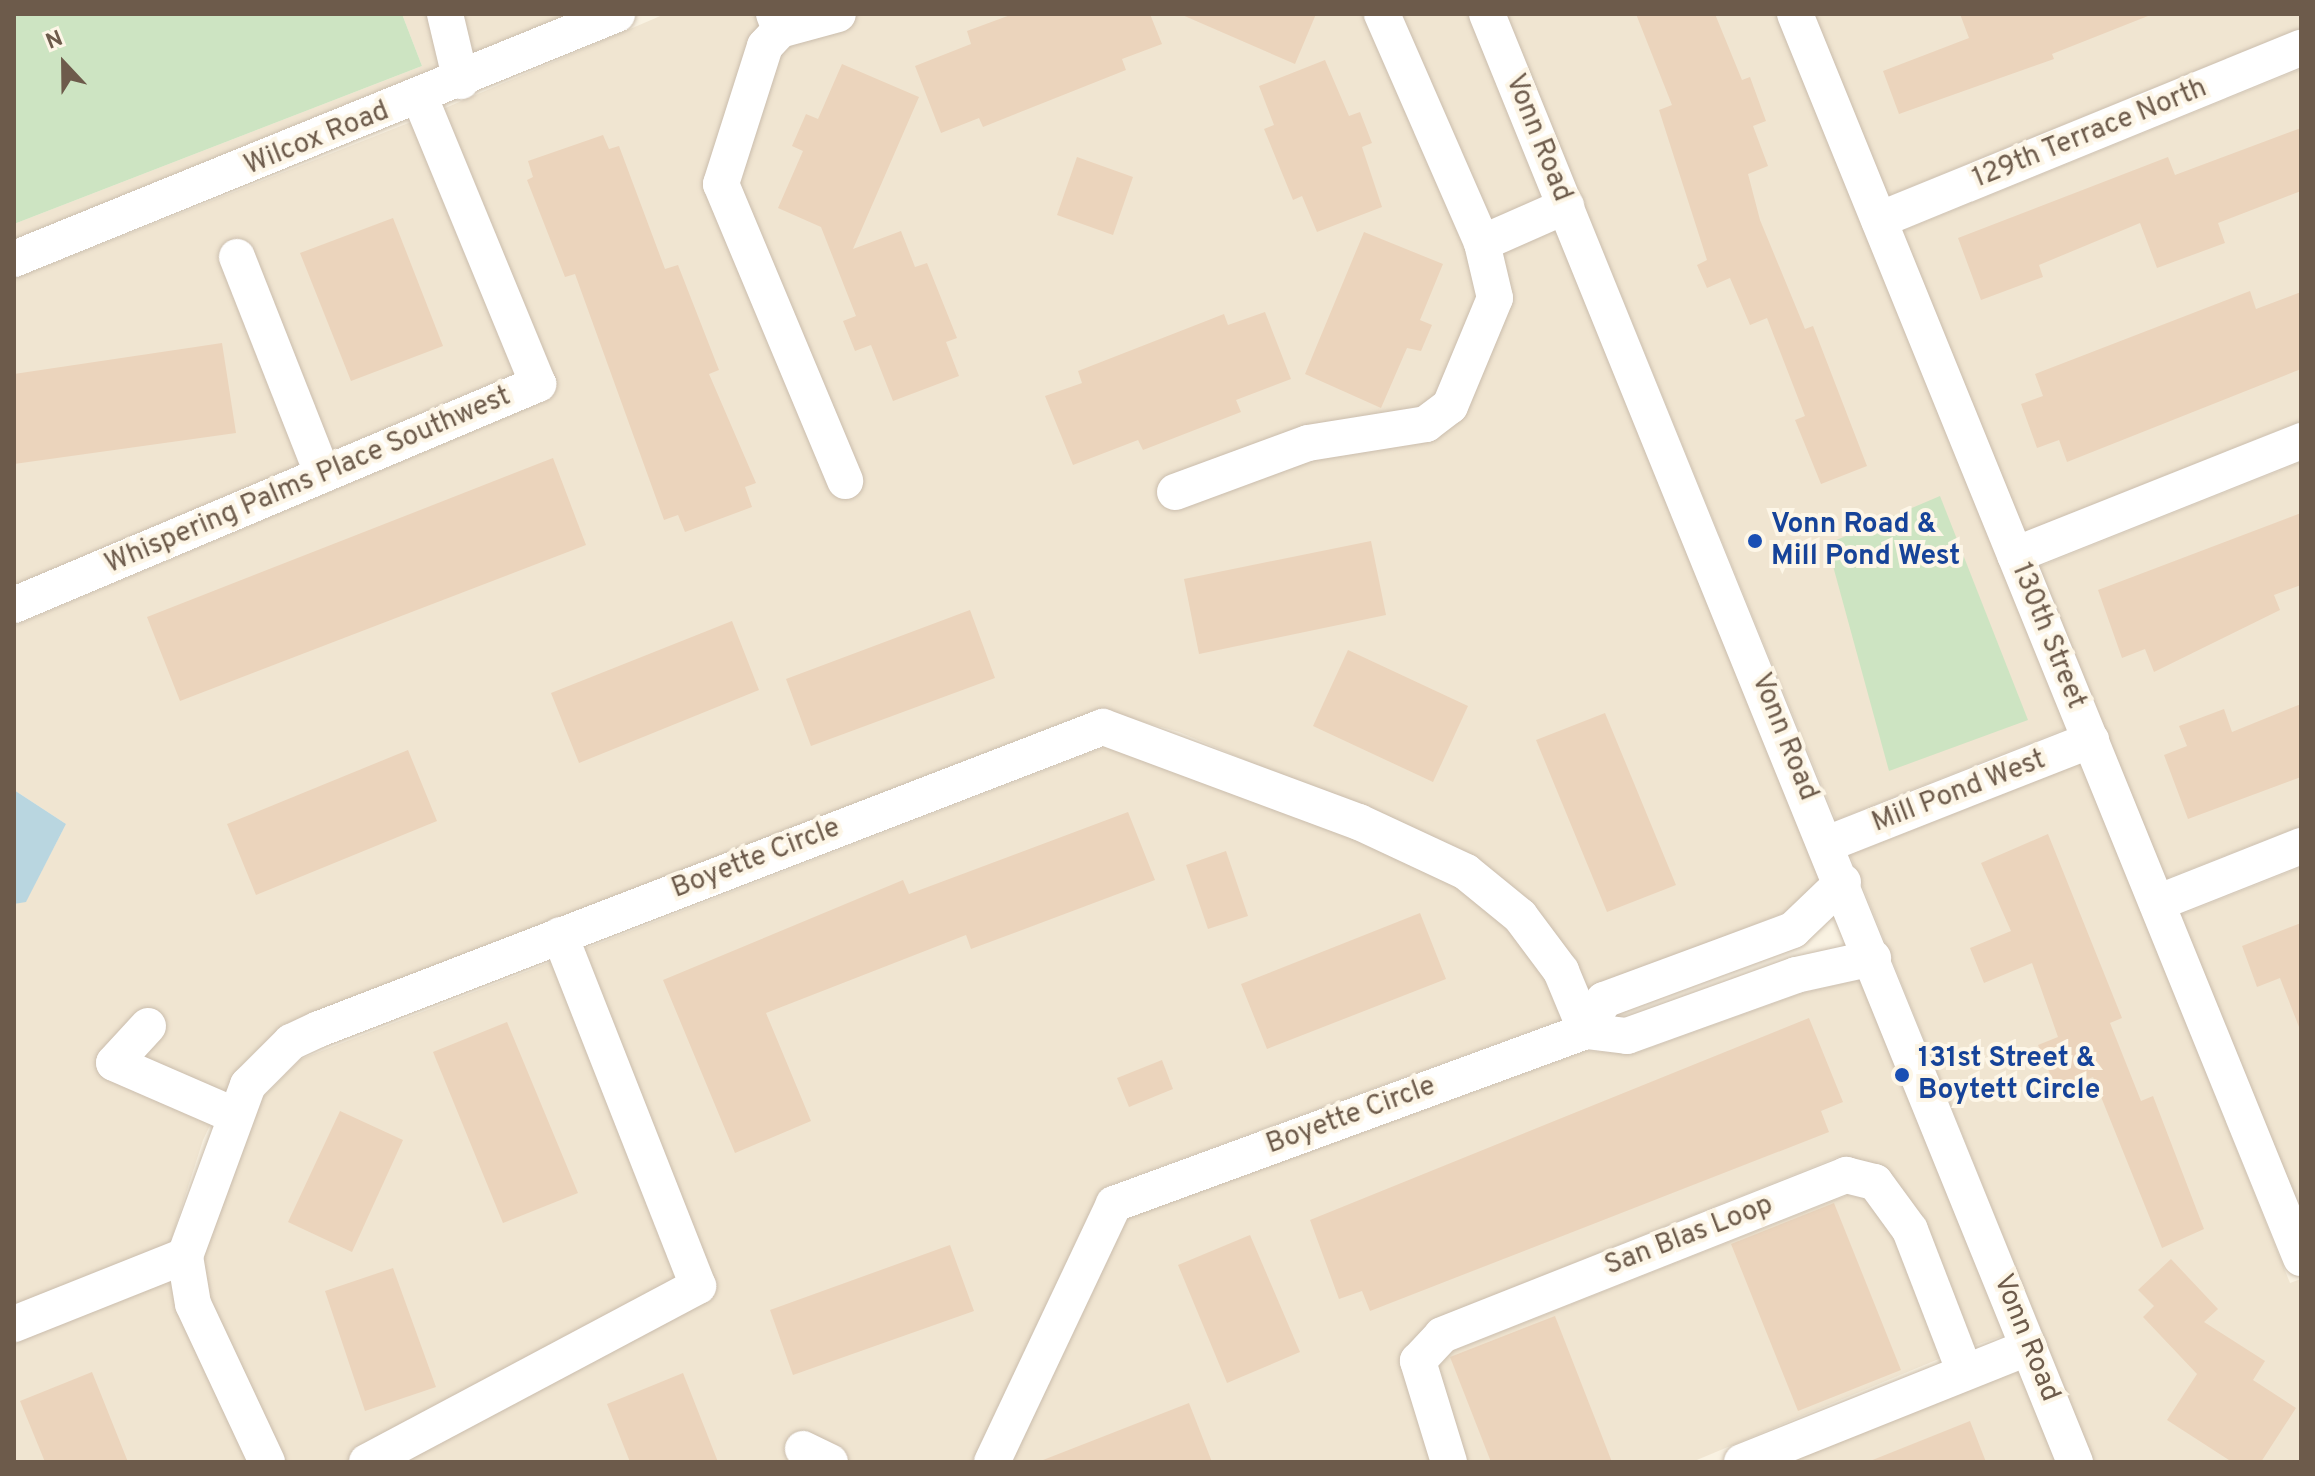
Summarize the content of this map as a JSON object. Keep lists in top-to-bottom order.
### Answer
{
  "streets": {
    "street": [
      "129th Terrace North",
      "Vonn Road",
      "Wilcox Road",
      "Whispering Palms Place Southwest",
      "130th Street",
      "Mill Pond West",
      "Boyette Circle",
      "San Blas Loop"
    ]
  },
  "crossings": [
    ["129th Terrace North", "130th Street"],
    ["Vonn Road", "Mill Pond West"],
    ["Vonn Road", "Boyette Circle"],
    ["Wilcox Road", "Whispering Palms Place Southwest"],
    ["130th Street", "Mill Pond West"]
  ],
  "places": ["Vonn Road & Mill Pond West", "131st Street & Boytett Circle"],
  "north": "top"
}
